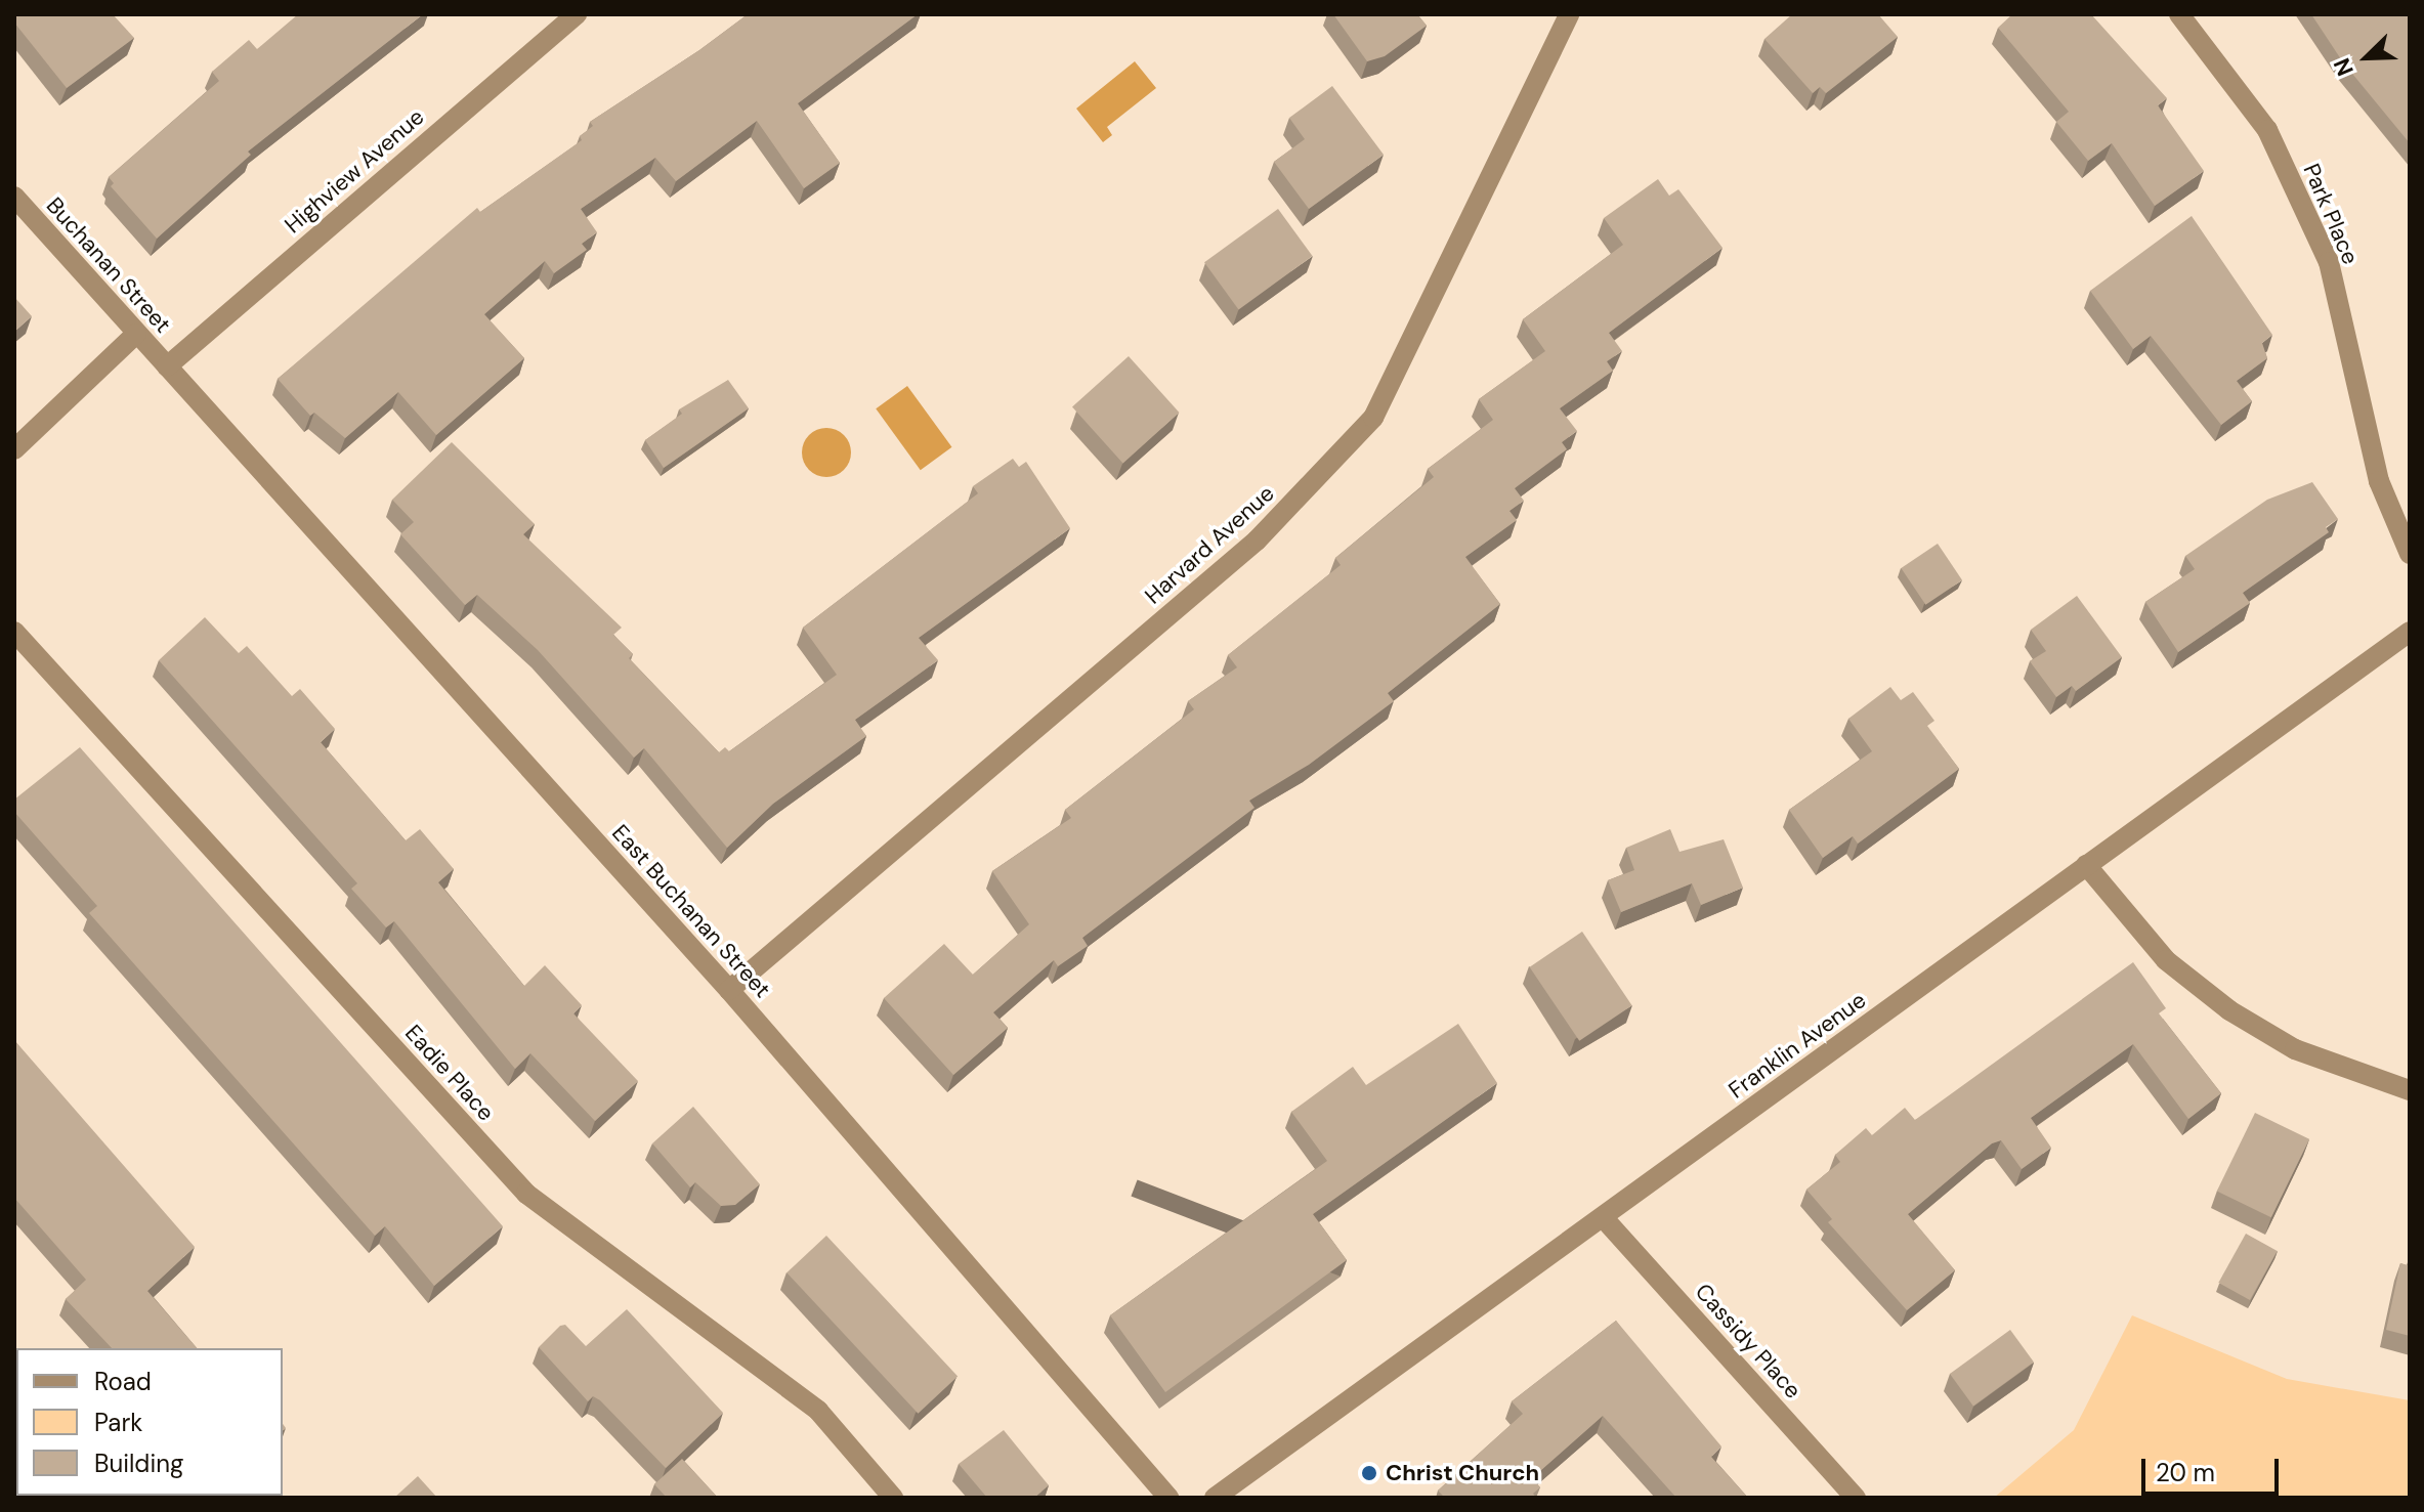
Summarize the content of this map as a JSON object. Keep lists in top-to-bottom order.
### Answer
{
  "streets": {
    "street": [
      "Highview Avenue",
      "Park Place",
      "Buchanan Street",
      "Harvard Avenue",
      "East Buchanan Street",
      "Franklin Avenue",
      "Eadie Place",
      "Cassidy Place"
    ]
  },
  "crossings": [
    ["Highview Avenue", "Buchanan Street"],
    ["Highview Avenue", "East Buchanan Street"],
    ["Buchanan Street", "East Buchanan Street"],
    ["Harvard Avenue", "East Buchanan Street"],
    ["Franklin Avenue", "Cassidy Place"]
  ],
  "places": ["Christ Church"],
  "legend": ["Road", "Park", "Building"],
  "scale_bar": "20 m",
  "north": "bottom left"
}
